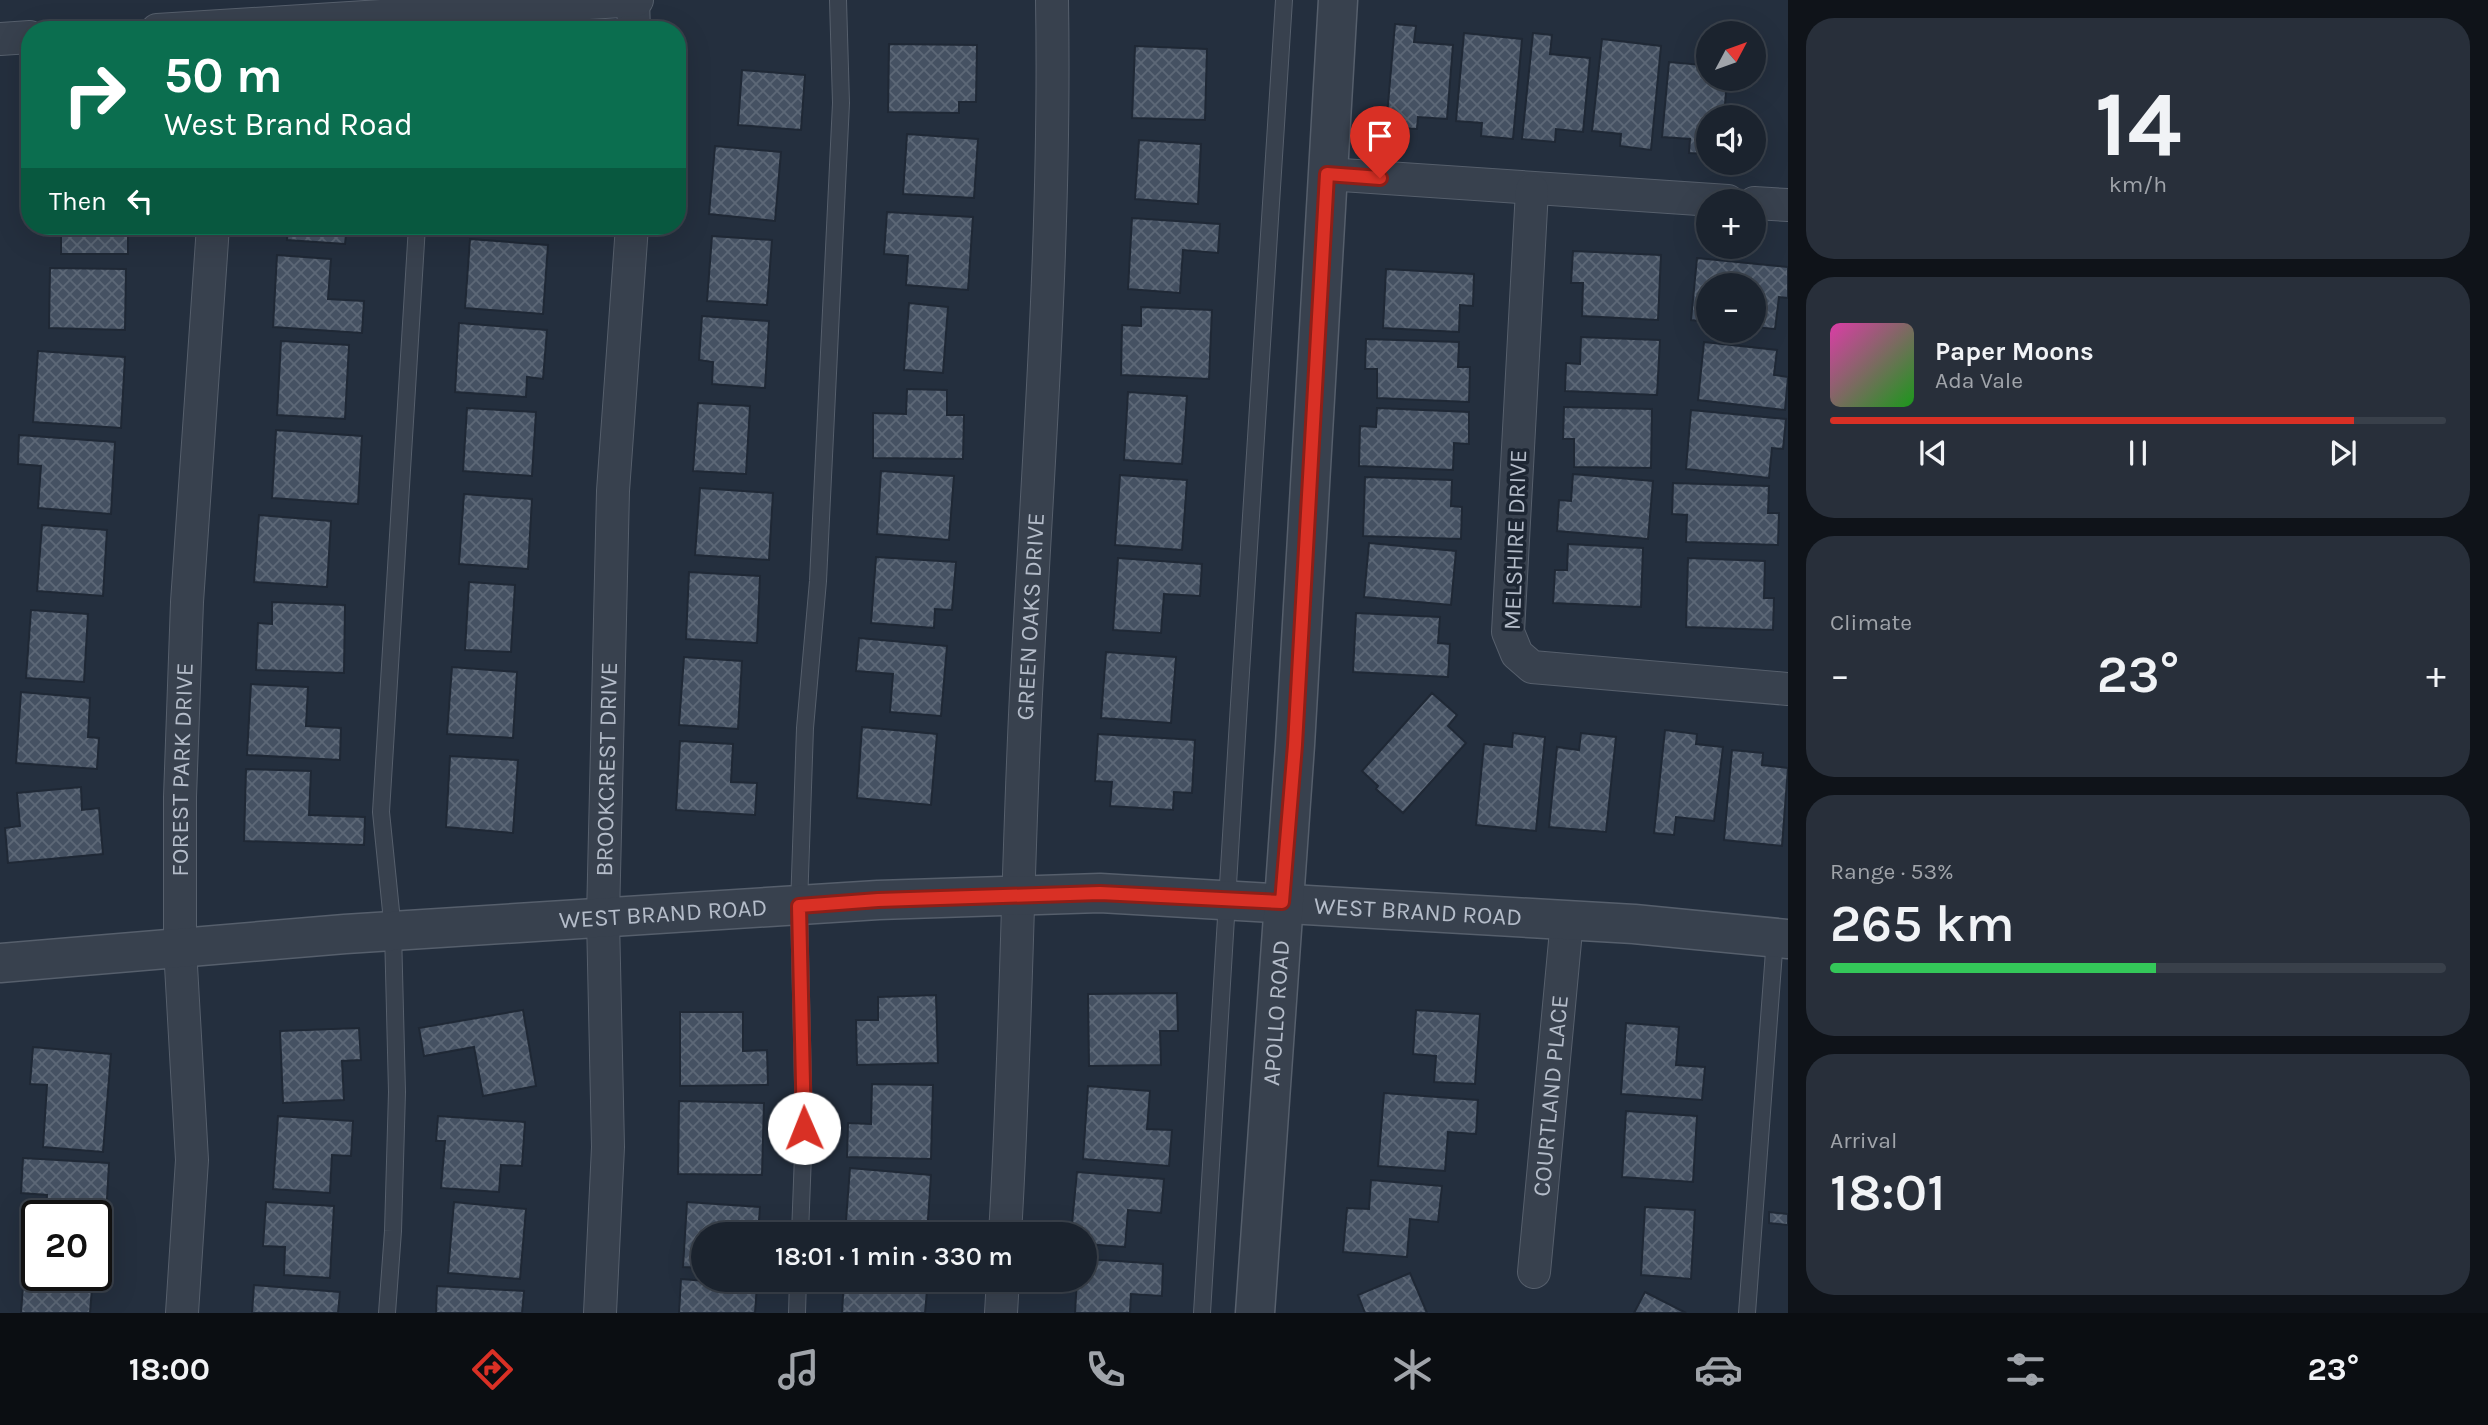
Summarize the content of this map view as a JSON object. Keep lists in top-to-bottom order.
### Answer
{
  "streets": {
    "street": [
      "MELSHIRE DRIVE",
      "GREEN OAKS DRIVE",
      "FOREST PARK DRIVE",
      "BROOKCREST DRIVE",
      "WEST BRAND ROAD",
      "APOLLO ROAD",
      "COURTLAND PLACE"
    ]
  },
  "crossings": [
    ["GREEN OAKS DRIVE", "WEST BRAND ROAD"],
    ["FOREST PARK DRIVE", "WEST BRAND ROAD"],
    ["BROOKCREST DRIVE", "WEST BRAND ROAD"],
    ["WEST BRAND ROAD", "APOLLO ROAD"],
    ["WEST BRAND ROAD", "COURTLAND PLACE"]
  ],
  "north": "top right",
  "page": {
    "tile": [
      ["14", "km/h"],
      "Climate",
      ["Range · 53%", "265 km"],
      ["Arrival", "18:01"]
    ],
    "map_buttons": ["+", "−"],
    "turn": ["50 m", "West Brand Road"],
    "then": "Then",
    "song": ["Paper Moons", "Ada Vale"],
    "heat": ["−", "23°", "+"],
    "limit": "20",
    "trip": "18:01 · 1 min · 330 m",
    "tabs": ["18:00", "23°"]
  }
}
